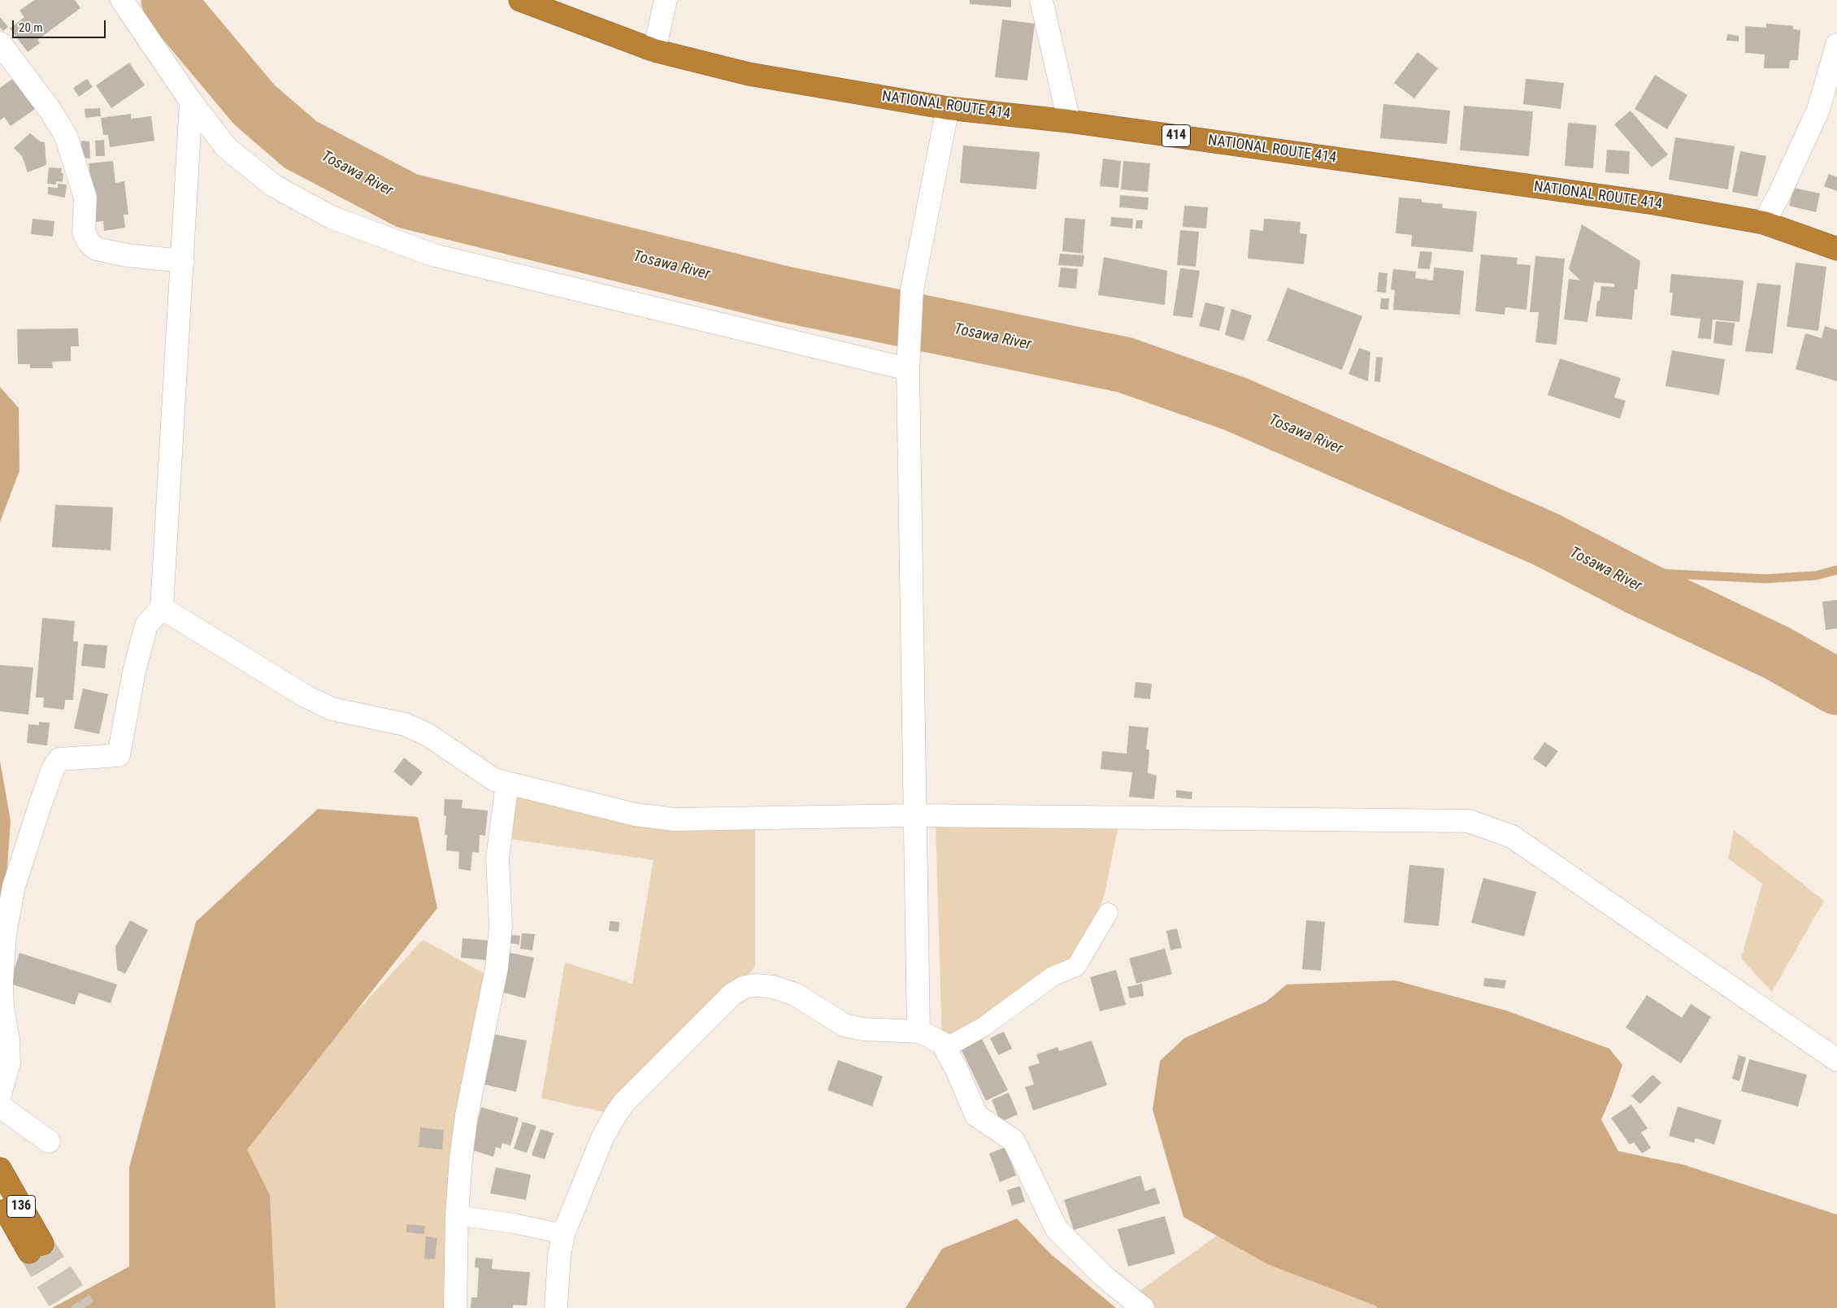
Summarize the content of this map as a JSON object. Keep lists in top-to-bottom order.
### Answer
{
  "streets": {
    "highway": ["NATIONAL ROUTE 414", "414", "136"]
  },
  "water": ["Tosawa River"],
  "scale_bar": "20 m"
}
